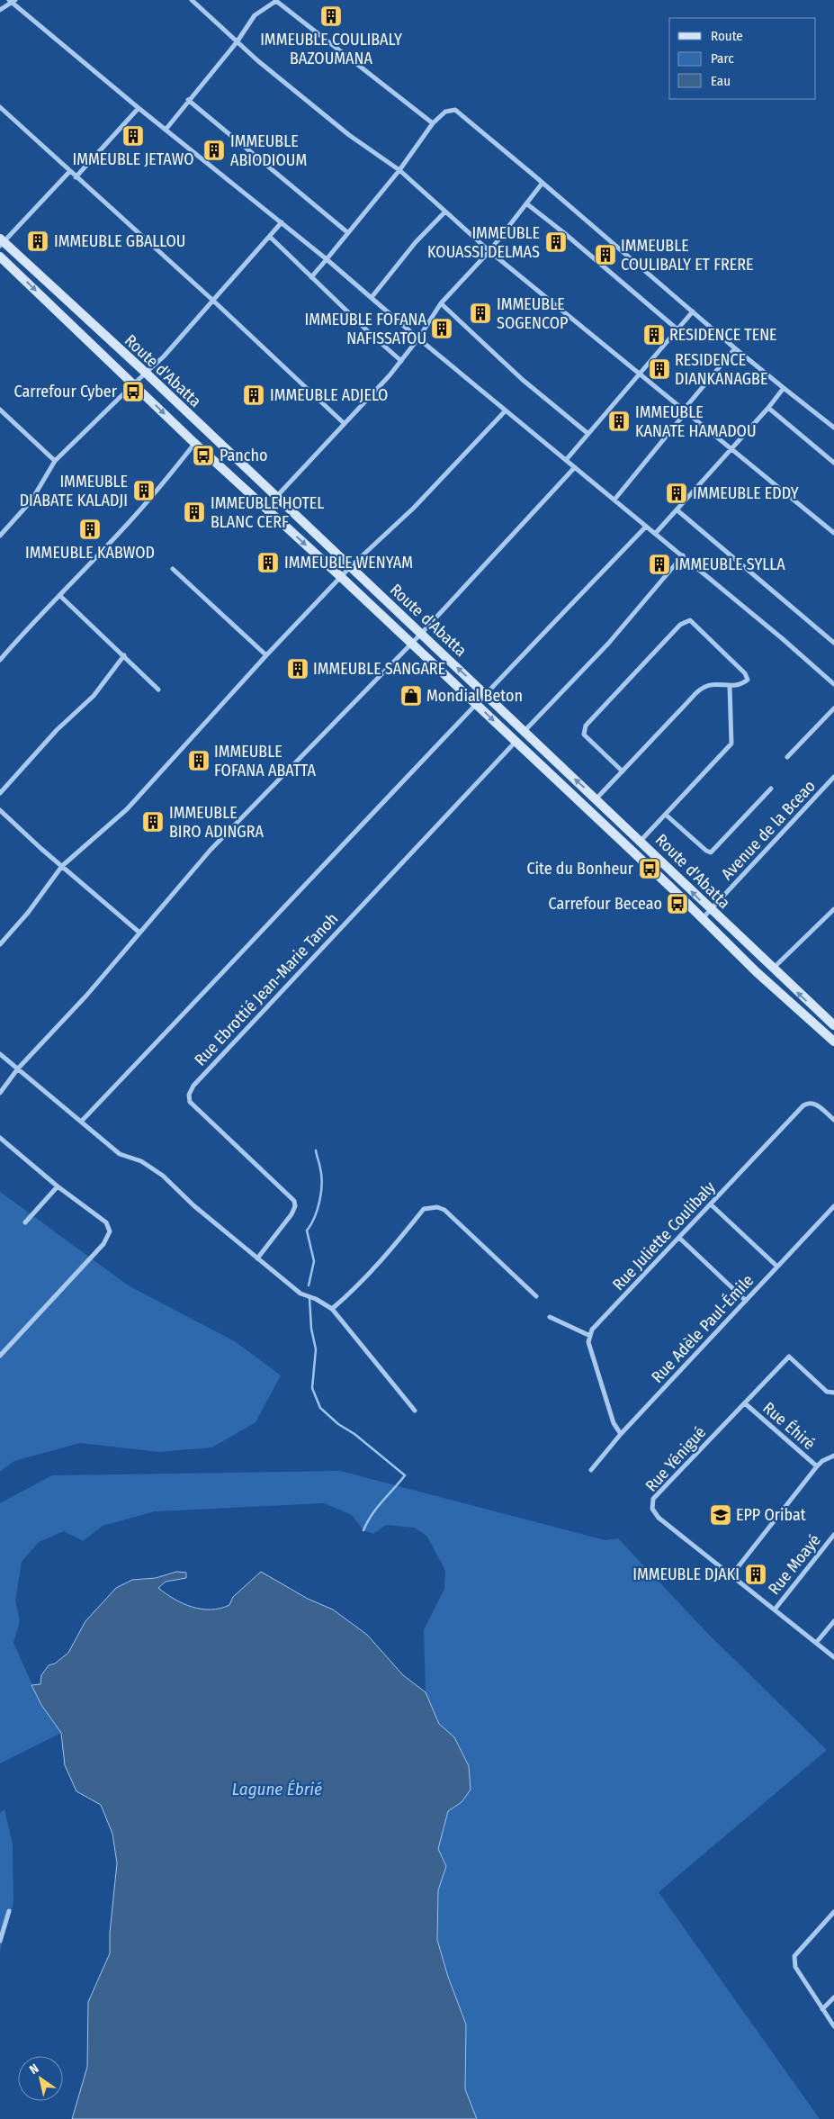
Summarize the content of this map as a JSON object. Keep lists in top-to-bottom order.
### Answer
{
  "streets": {
    "street": [
      "Route d'Abatta",
      "Avenue de la Bceao",
      "Rue Ebrottié Jean-Marie Tanoh",
      "Rue Juliette Coulibaly",
      "Rue Adèle Paul-Émile",
      "Rue Éhiré",
      "Rue Yénigué",
      "Rue Moayé"
    ]
  },
  "crossings": [
    ["Route d'Abatta", "Avenue de la Bceao"],
    ["Route d'Abatta", "Rue Ebrottié Jean-Marie Tanoh"],
    ["Rue Éhiré", "Rue Yénigué"],
    ["Rue Yénigué", "Rue Moayé"]
  ],
  "water": ["Lagune Ébrié"],
  "places": {
    "building": [
      "IMMEUBLE COULIBALY BAZOUMANA",
      "IMMEUBLE JETAWO",
      "IMMEUBLE ABIODIOUM",
      "IMMEUBLE GBALLOU",
      "IMMEUBLE KOUASSI DELMAS",
      "IMMEUBLE COULIBALY ET FRERE",
      "IMMEUBLE SOGENCOP",
      "IMMEUBLE FOFANA NAFISSATOU",
      "RESIDENCE TENE",
      "RESIDENCE DIANKANAGBE",
      "IMMEUBLE ADJELO",
      "IMMEUBLE KANATE HAMADOU",
      "IMMEUBLE DIABATE KALADJI",
      "IMMEUBLE EDDY",
      "IMMEUBLE HOTEL BLANC CERF",
      "IMMEUBLE KABWOD",
      "IMMEUBLE WENYAM",
      "IMMEUBLE SYLLA",
      "IMMEUBLE SANGARE",
      "IMMEUBLE FOFANA ABATTA",
      "IMMEUBLE BIRO ADINGRA",
      "IMMEUBLE DJAKI"
    ],
    "bus stop": [
      "Carrefour Cyber",
      "Pancho",
      "Cite du Bonheur",
      "Carrefour Beceao"
    ],
    "shop": ["Mondial Beton"],
    "school or university": ["EPP Oribat"]
  },
  "legend": ["Route", "Parc", "Eau"],
  "north": "top left"
}
